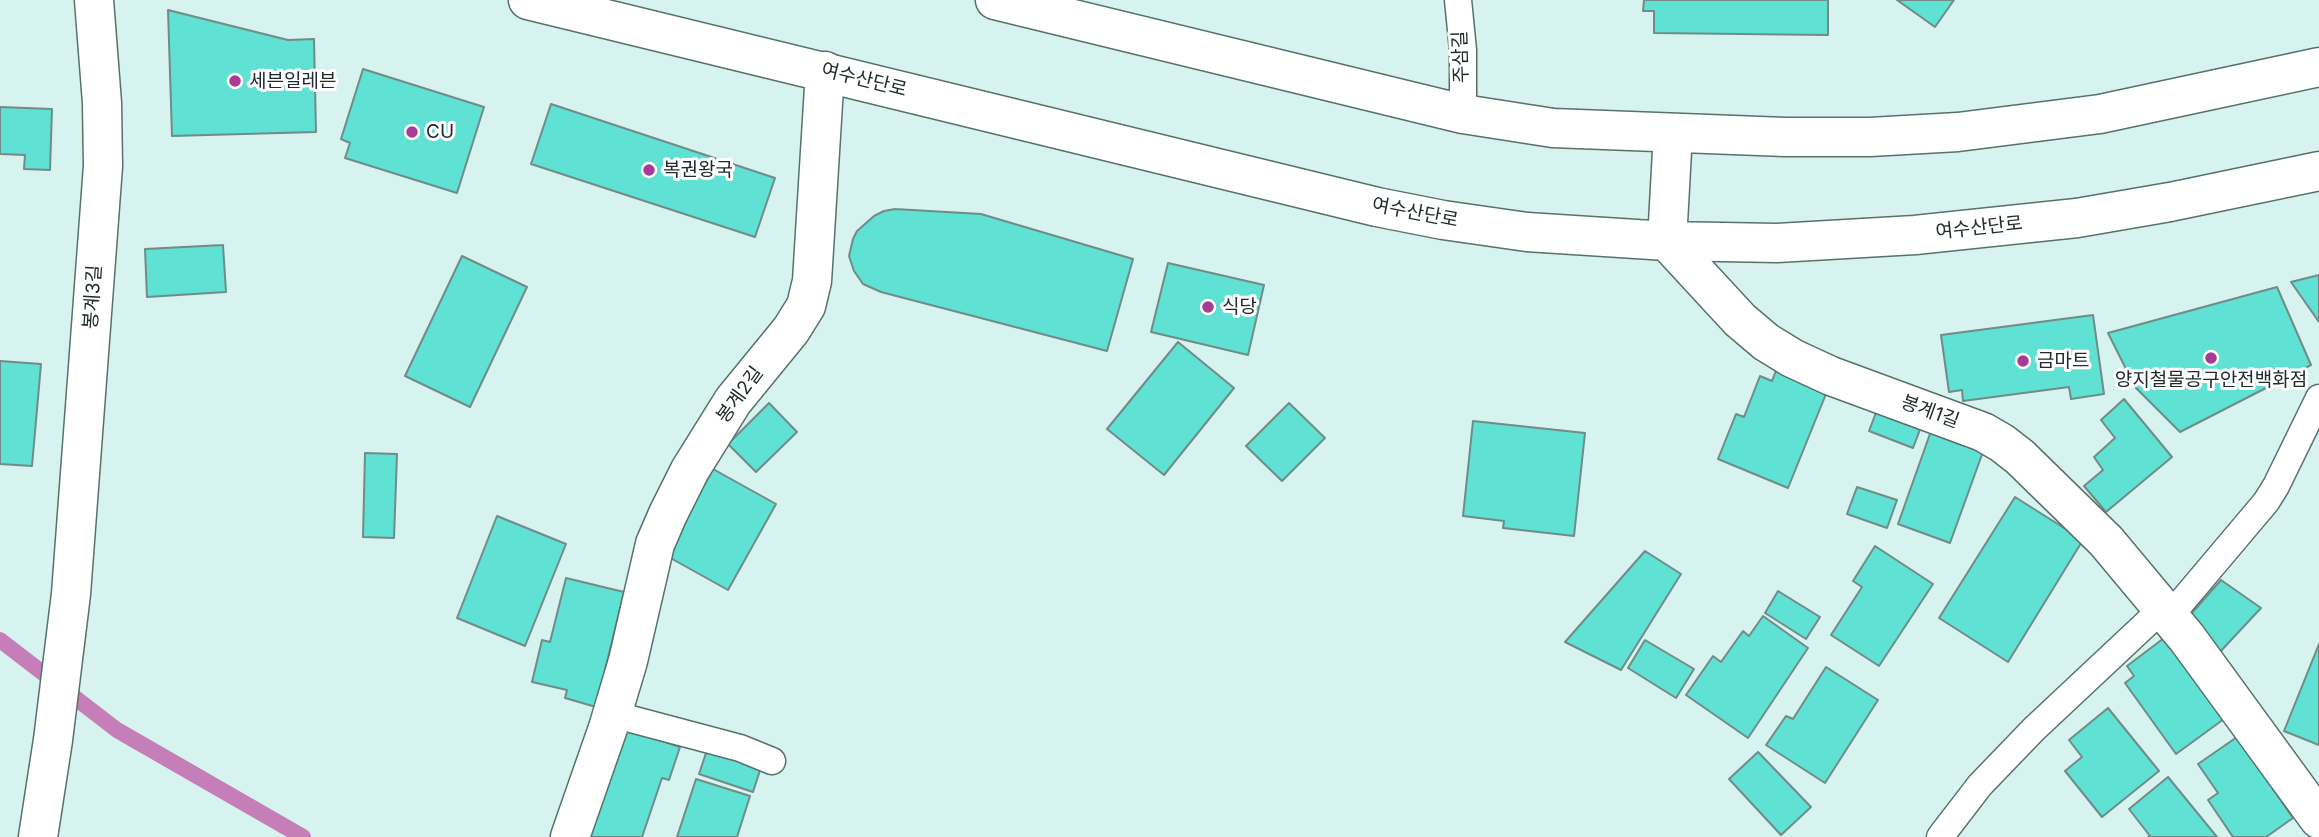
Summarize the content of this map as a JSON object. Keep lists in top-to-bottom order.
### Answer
{
  "streets": {
    "street": [
      "여수산단로",
      "봉계3길",
      "봉계2길",
      "봉계1길"
    ],
    "lane": ["주삼길"]
  },
  "crossings": [
    ["여수산단로", "봉계2길"],
    ["여수산단로", "봉계1길"]
  ],
  "places": [
    "세븐일레븐",
    "CU",
    "복권왕국",
    "식당",
    "양지철물공구안전백화점",
    "금마트"
  ]
}
